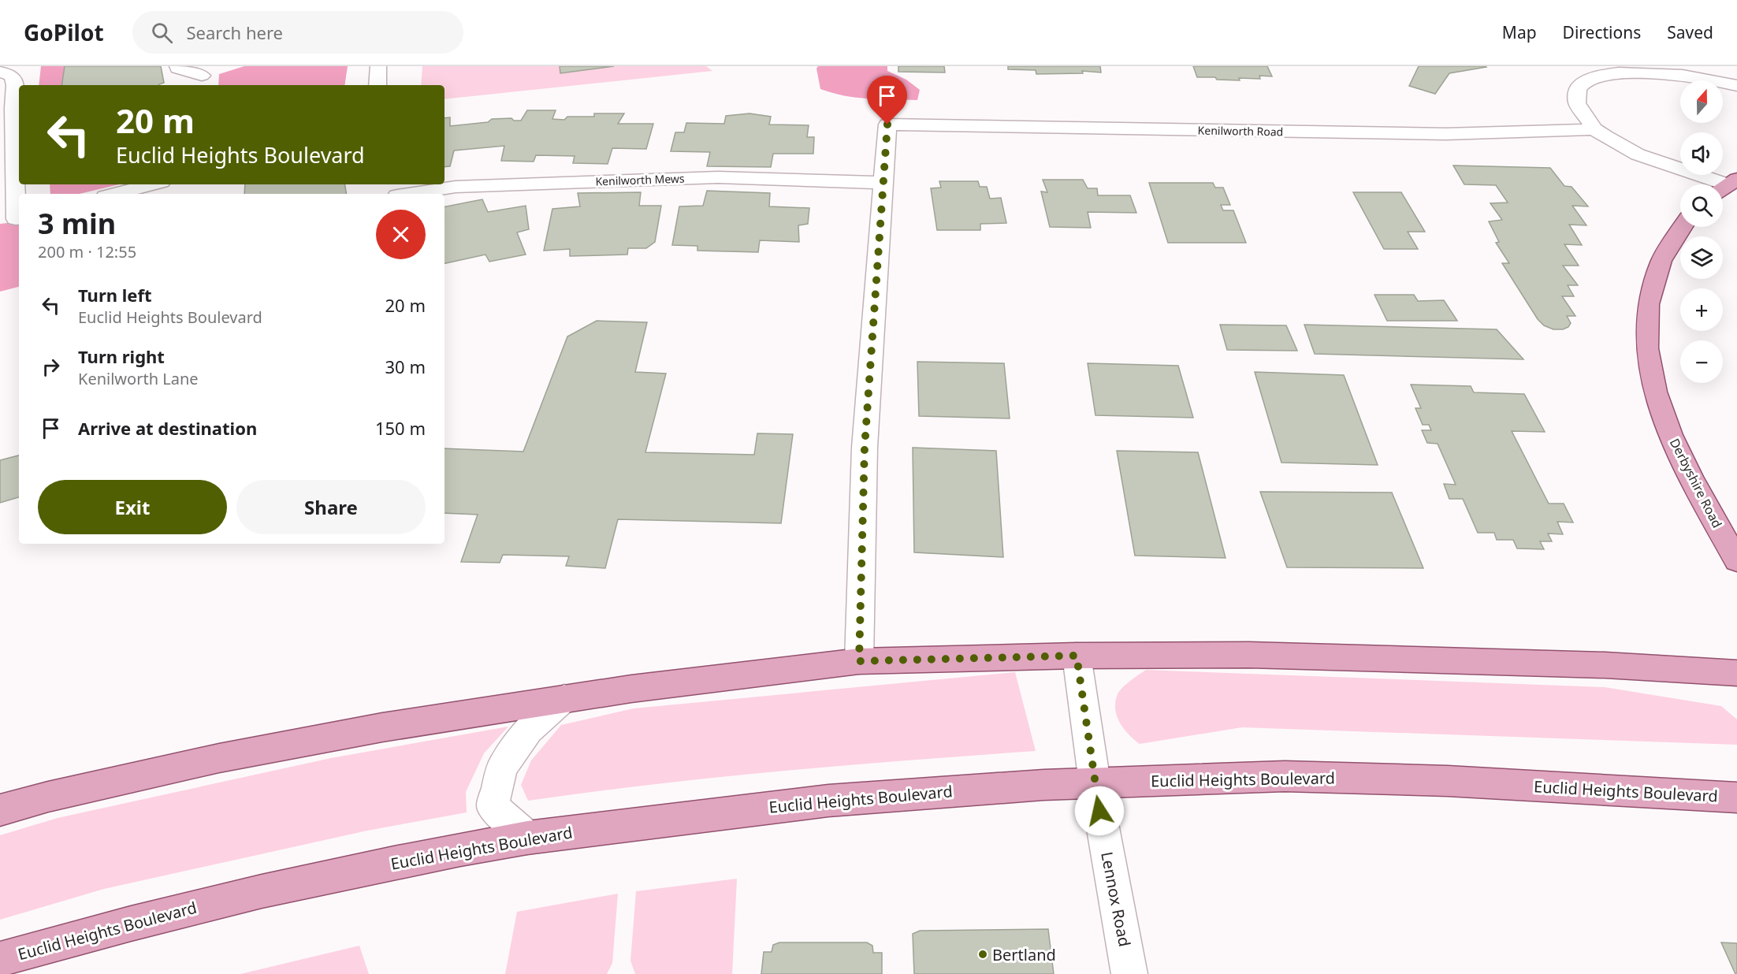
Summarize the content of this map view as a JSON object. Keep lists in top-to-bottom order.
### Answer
{
  "streets": {
    "main road": ["Derbyshire Road", "Euclid Heights Boulevard"],
    "street": ["Kenilworth Road", "Kenilworth Mews", "Lennox Road"]
  },
  "crossings": [
    ["Kenilworth Road", "Kenilworth Mews"],
    ["Euclid Heights Boulevard", "Lennox Road"]
  ],
  "places": ["Bertland"],
  "north": "top",
  "page": {
    "header": "GoPilot",
    "search": "Search here",
    "nav": ["Map", "Directions", "Saved"],
    "map_buttons": ["+", "−"],
    "turn": ["20 m", "Euclid Heights Boulevard"],
    "heading": ["3 min", "200 m · 12:55"],
    "list": [
      {
        "name": "Turn left",
        "note": "Euclid Heights Boulevard",
        "value": "20 m"
      },
      {
        "name": "Turn right",
        "note": "Kenilworth Lane",
        "value": "30 m"
      },
      {
        "name": "Arrive at destination",
        "value": "150 m"
      }
    ],
    "buttons": ["Exit", "Share"]
  }
}
